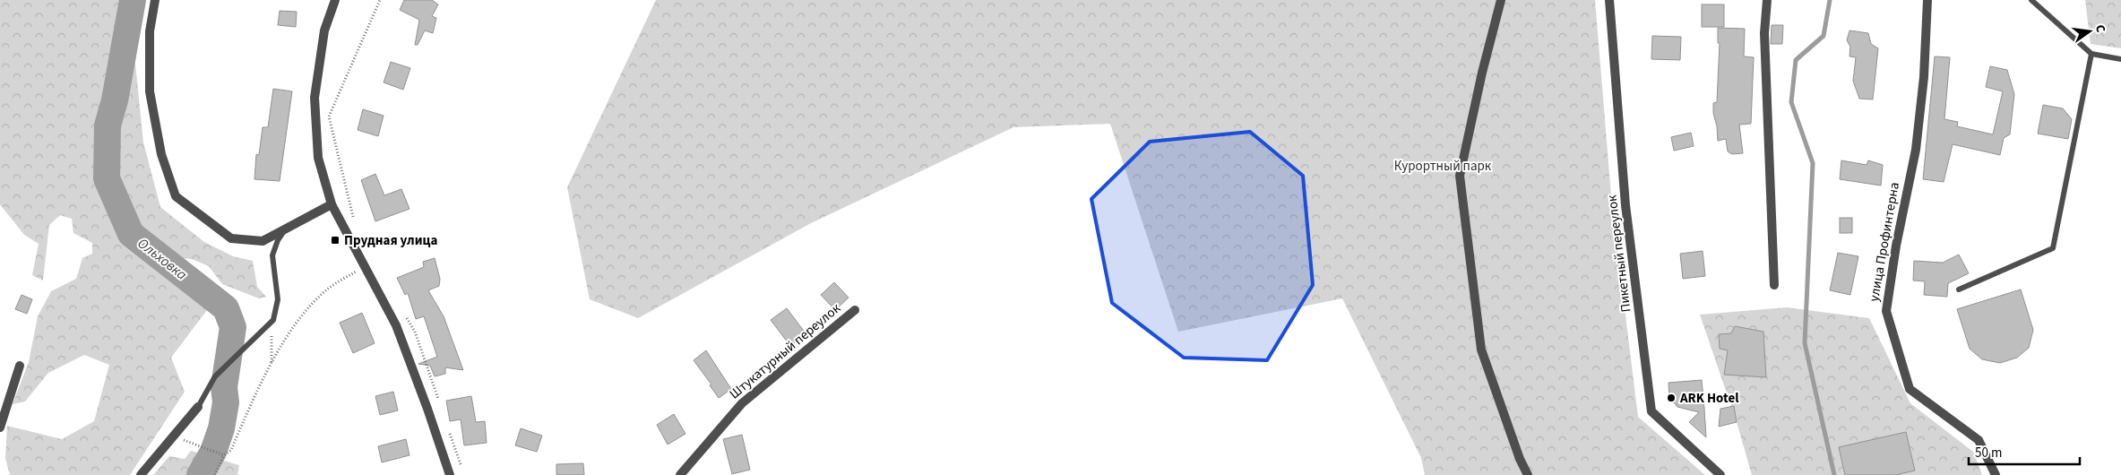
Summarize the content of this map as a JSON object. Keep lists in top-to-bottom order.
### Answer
{
  "streets": {
    "street": ["улица Профинтерна", "Пикетный переулок", "Штукатурный переулок"]
  },
  "water": ["Ольховка"],
  "parks": ["Курортный парк"],
  "places": {
    "transit": ["Прудная улица"],
    "other": ["ARK Hotel"]
  },
  "scale_bar": "50 m",
  "north": "right"
}
